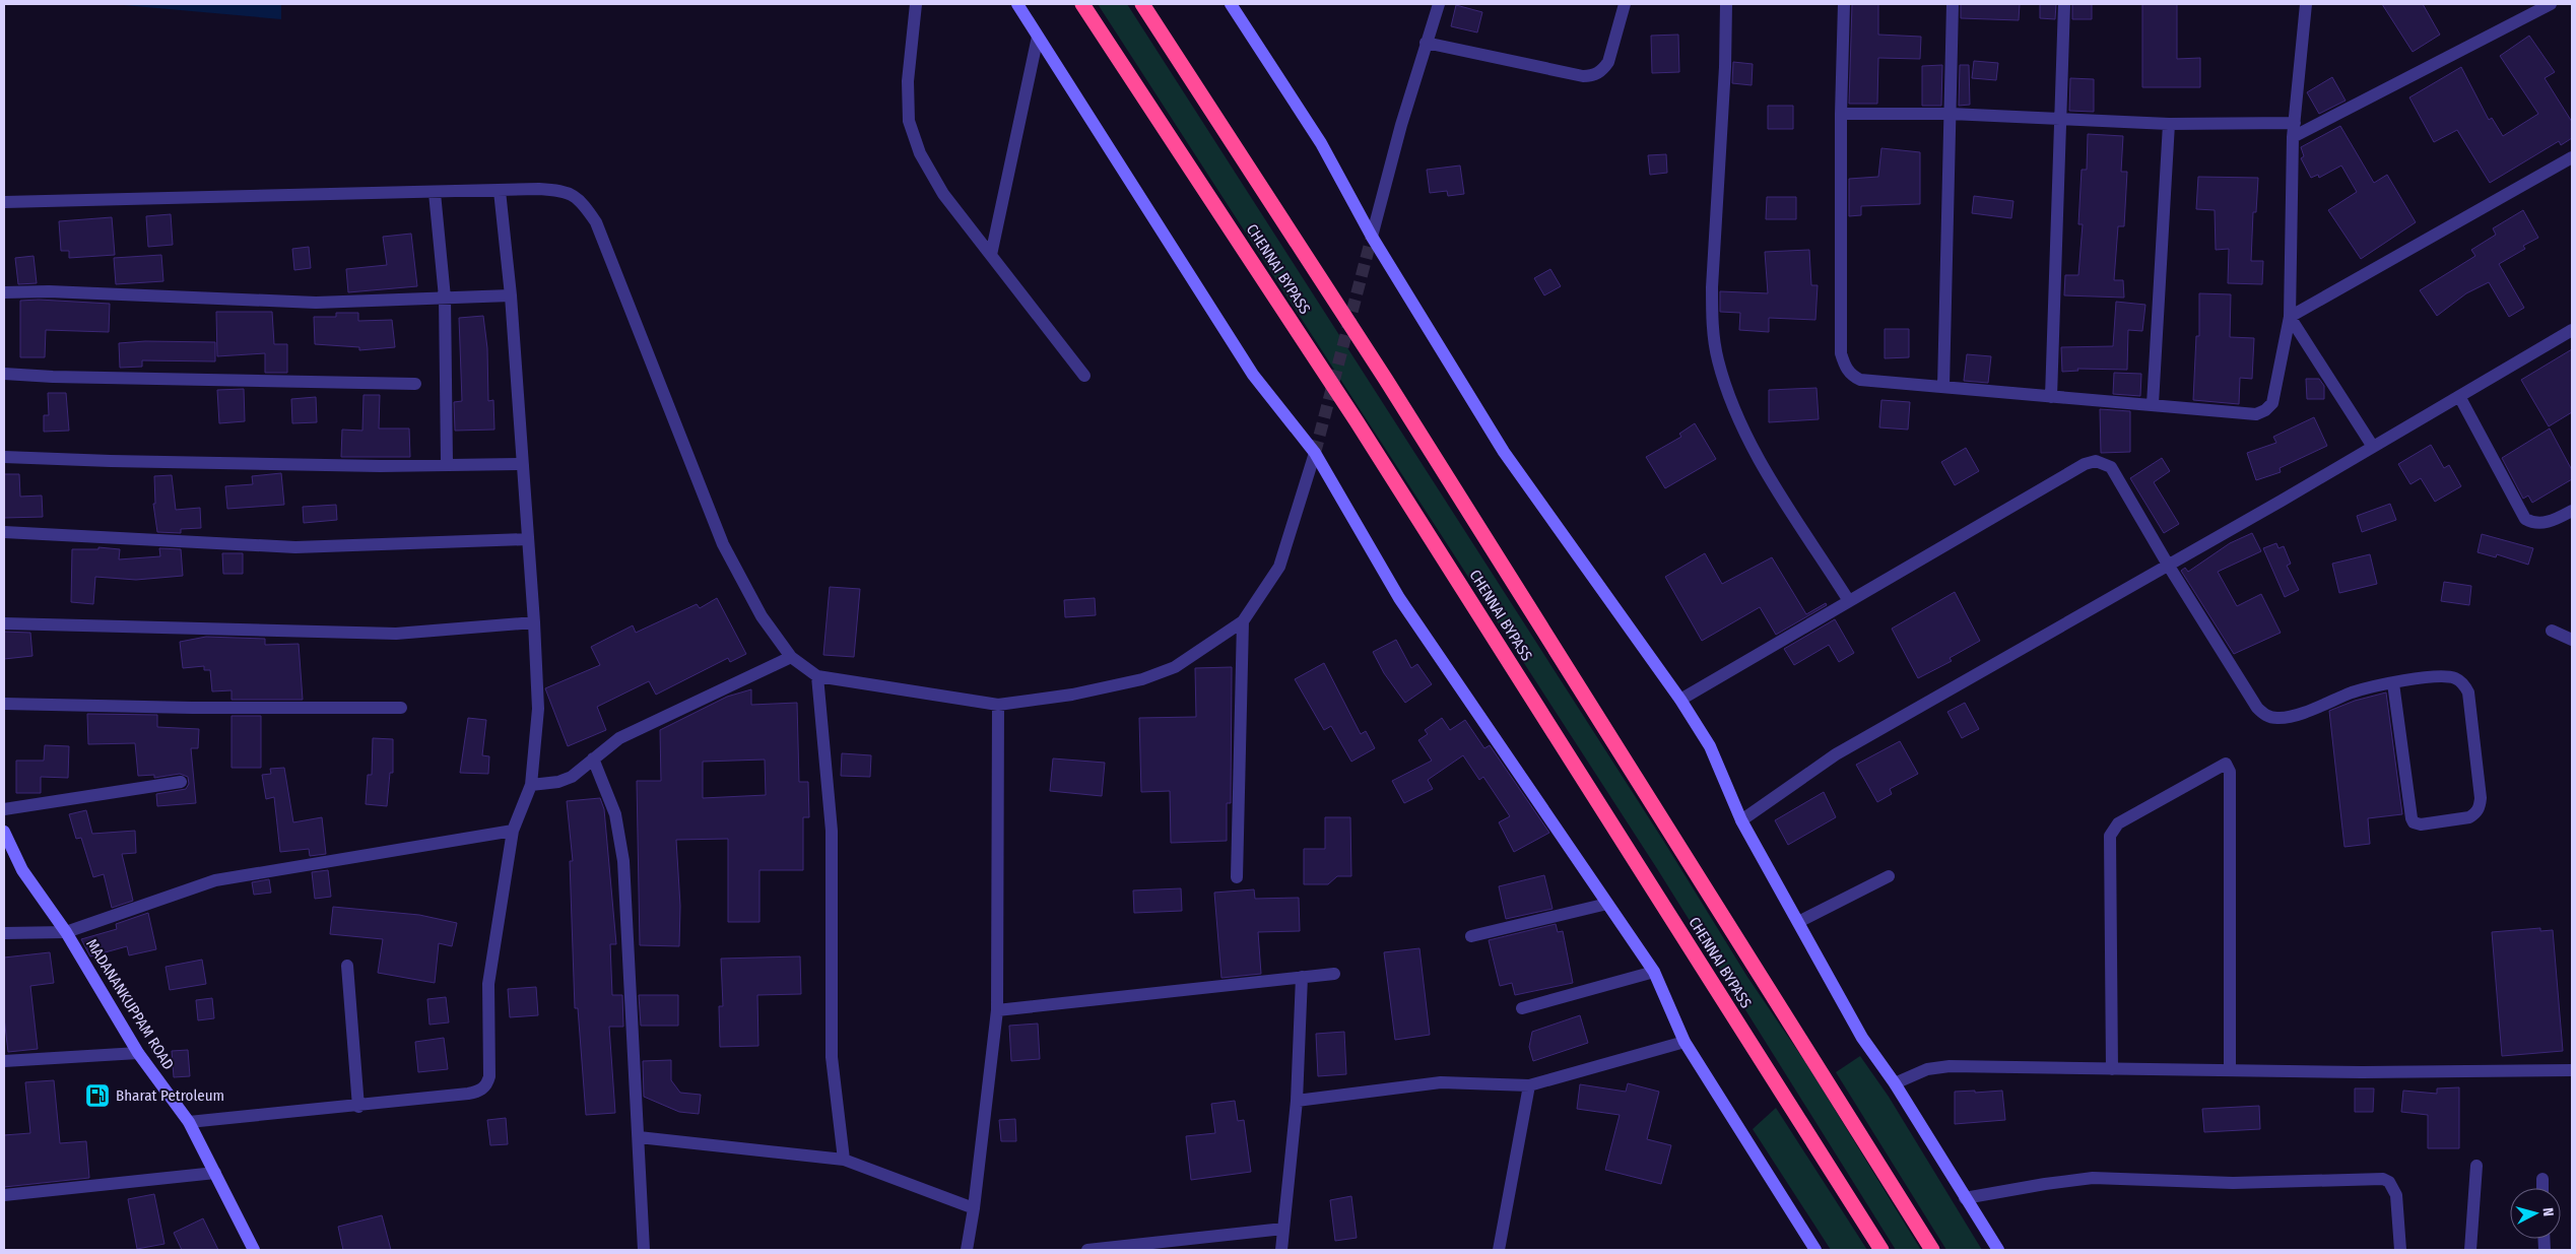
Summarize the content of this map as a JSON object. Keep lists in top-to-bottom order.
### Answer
{
  "streets": {
    "highway": ["CHENNAI BYPASS"],
    "street": ["MADANANKUPPAM ROAD"]
  },
  "places": {
    "fuel station": ["Bharat Petroleum"]
  },
  "north": "right"
}
